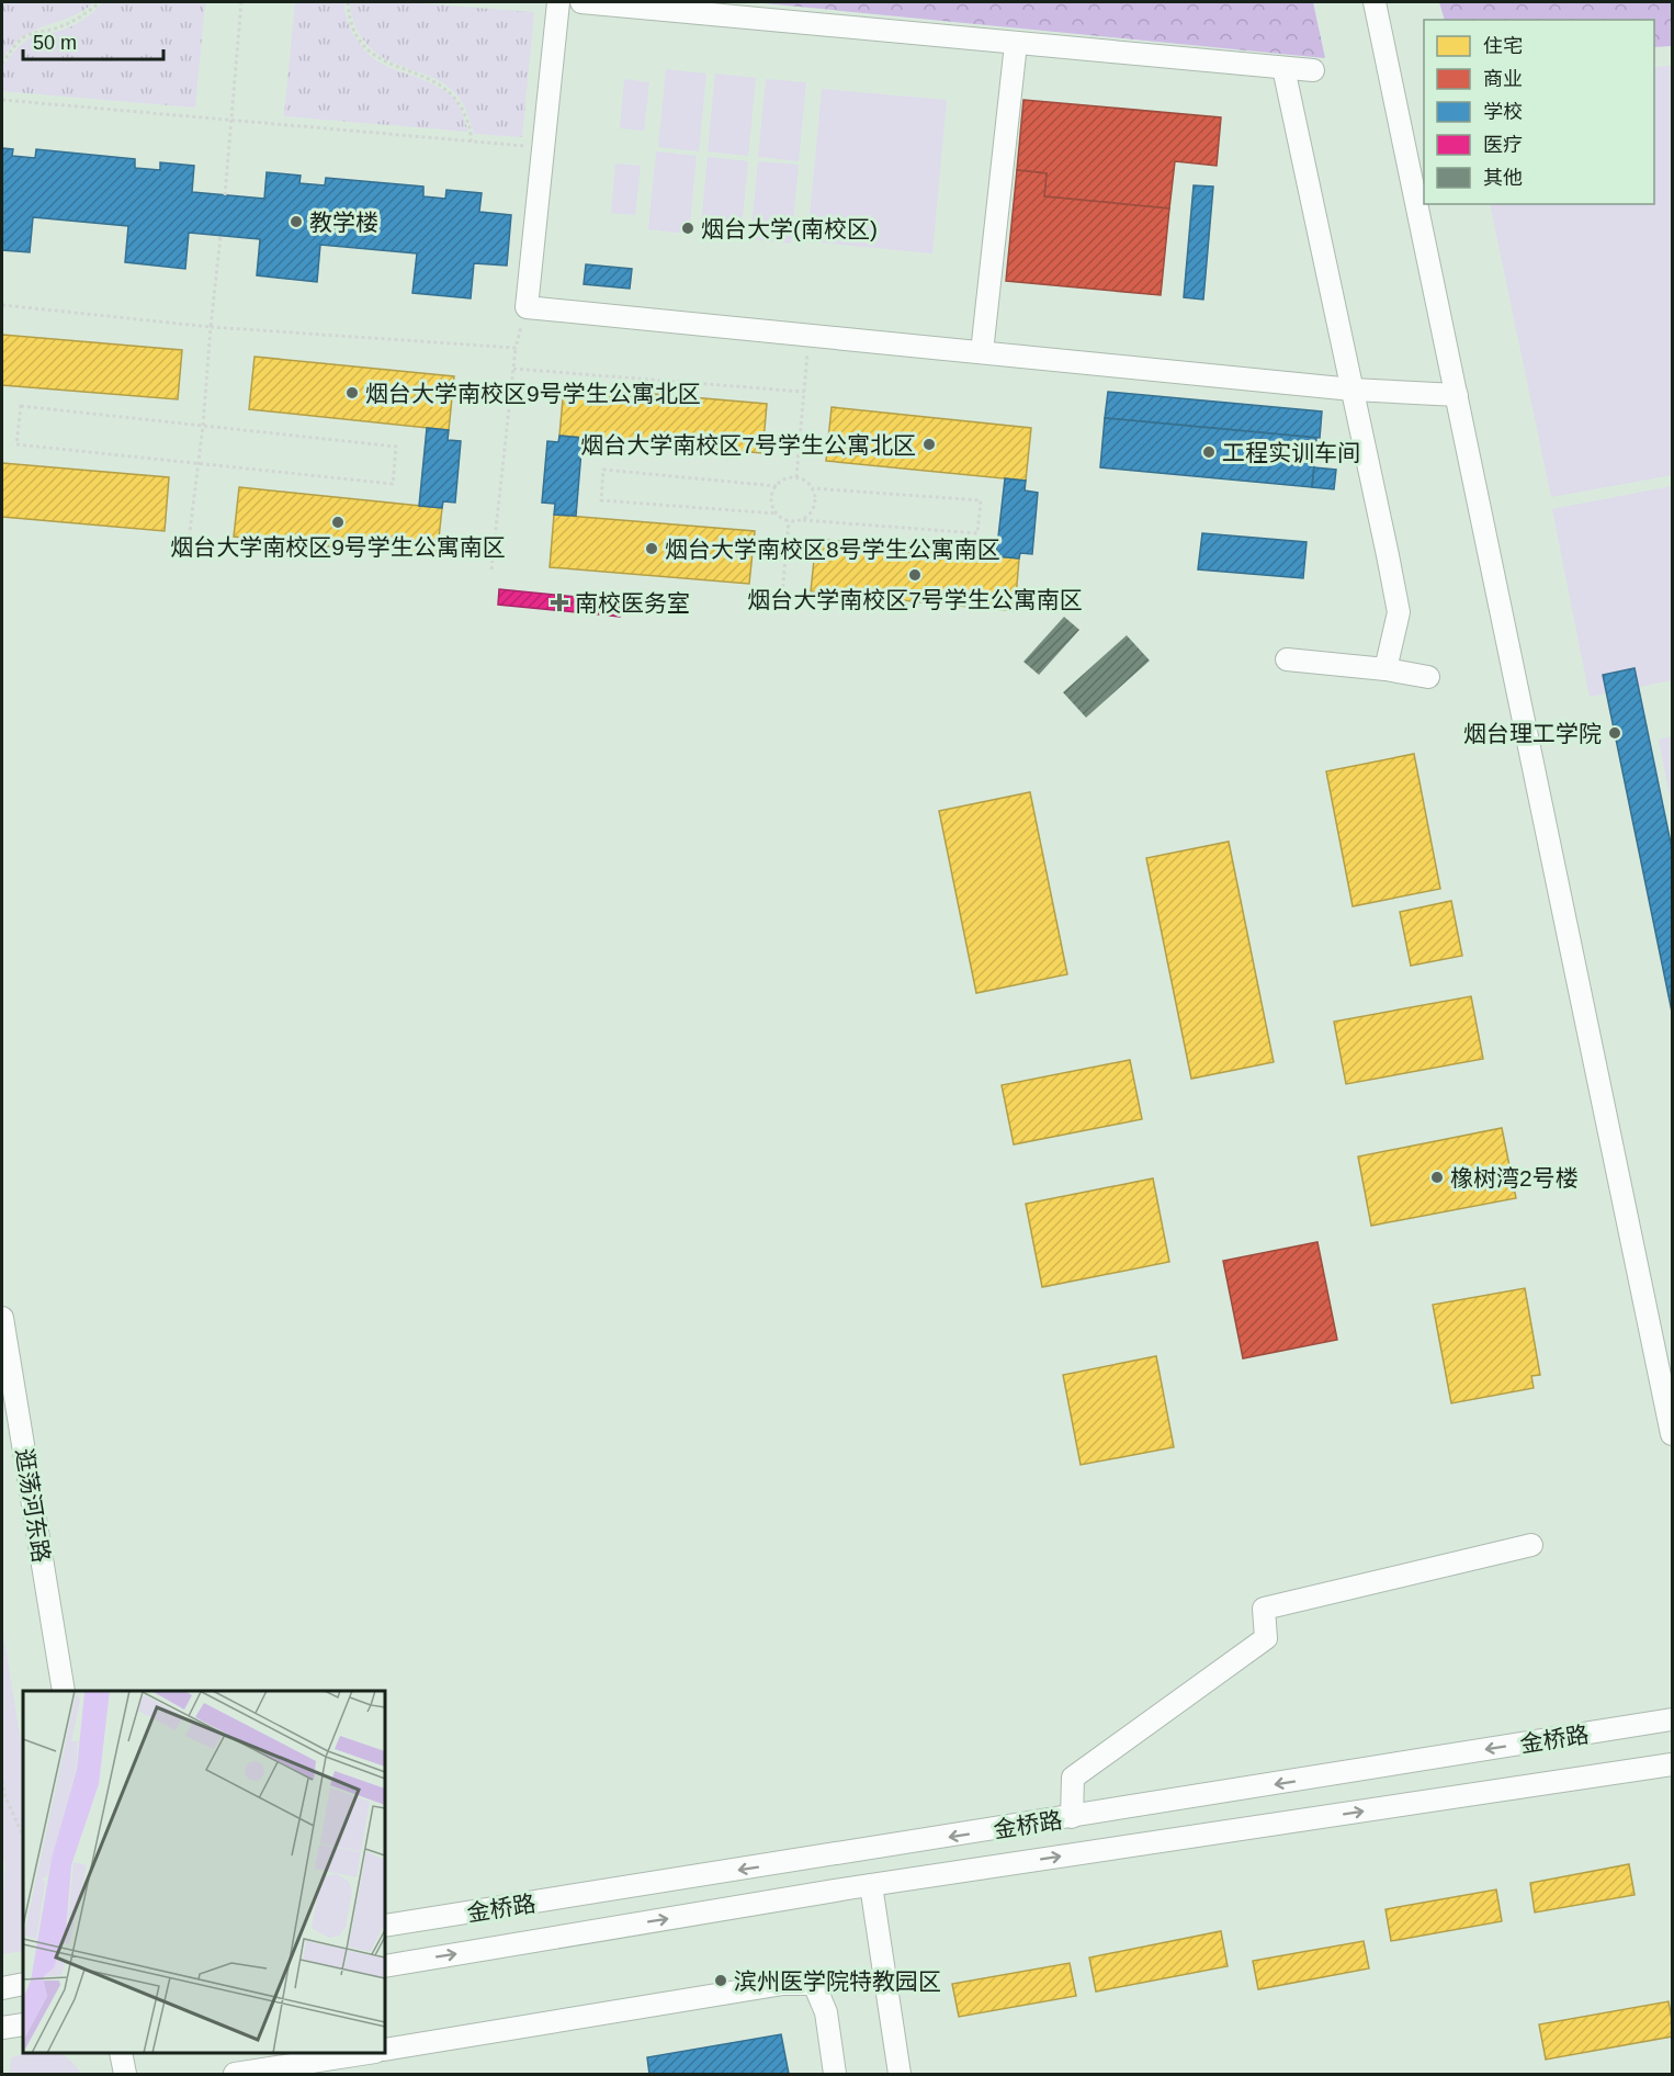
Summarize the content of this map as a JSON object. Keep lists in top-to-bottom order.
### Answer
{
  "streets": {
    "street": ["逛荡河东路", "金桥路"]
  },
  "places": {
    "other": [
      "教学楼",
      "烟台大学(南校区)",
      "烟台大学南校区9号学生公寓北区",
      "烟台大学南校区7号学生公寓北区",
      "工程实训车间",
      "烟台大学南校区9号学生公寓南区",
      "烟台大学南校区8号学生公寓南区",
      "烟台大学南校区7号学生公寓南区",
      "烟台理工学院",
      "橡树湾2号楼",
      "滨州医学院特教园区"
    ],
    "health": ["南校医务室"]
  },
  "legend": [
    "住宅",
    "商业",
    "学校",
    "医疗",
    "其他"
  ],
  "scale_bar": "50 m"
}
